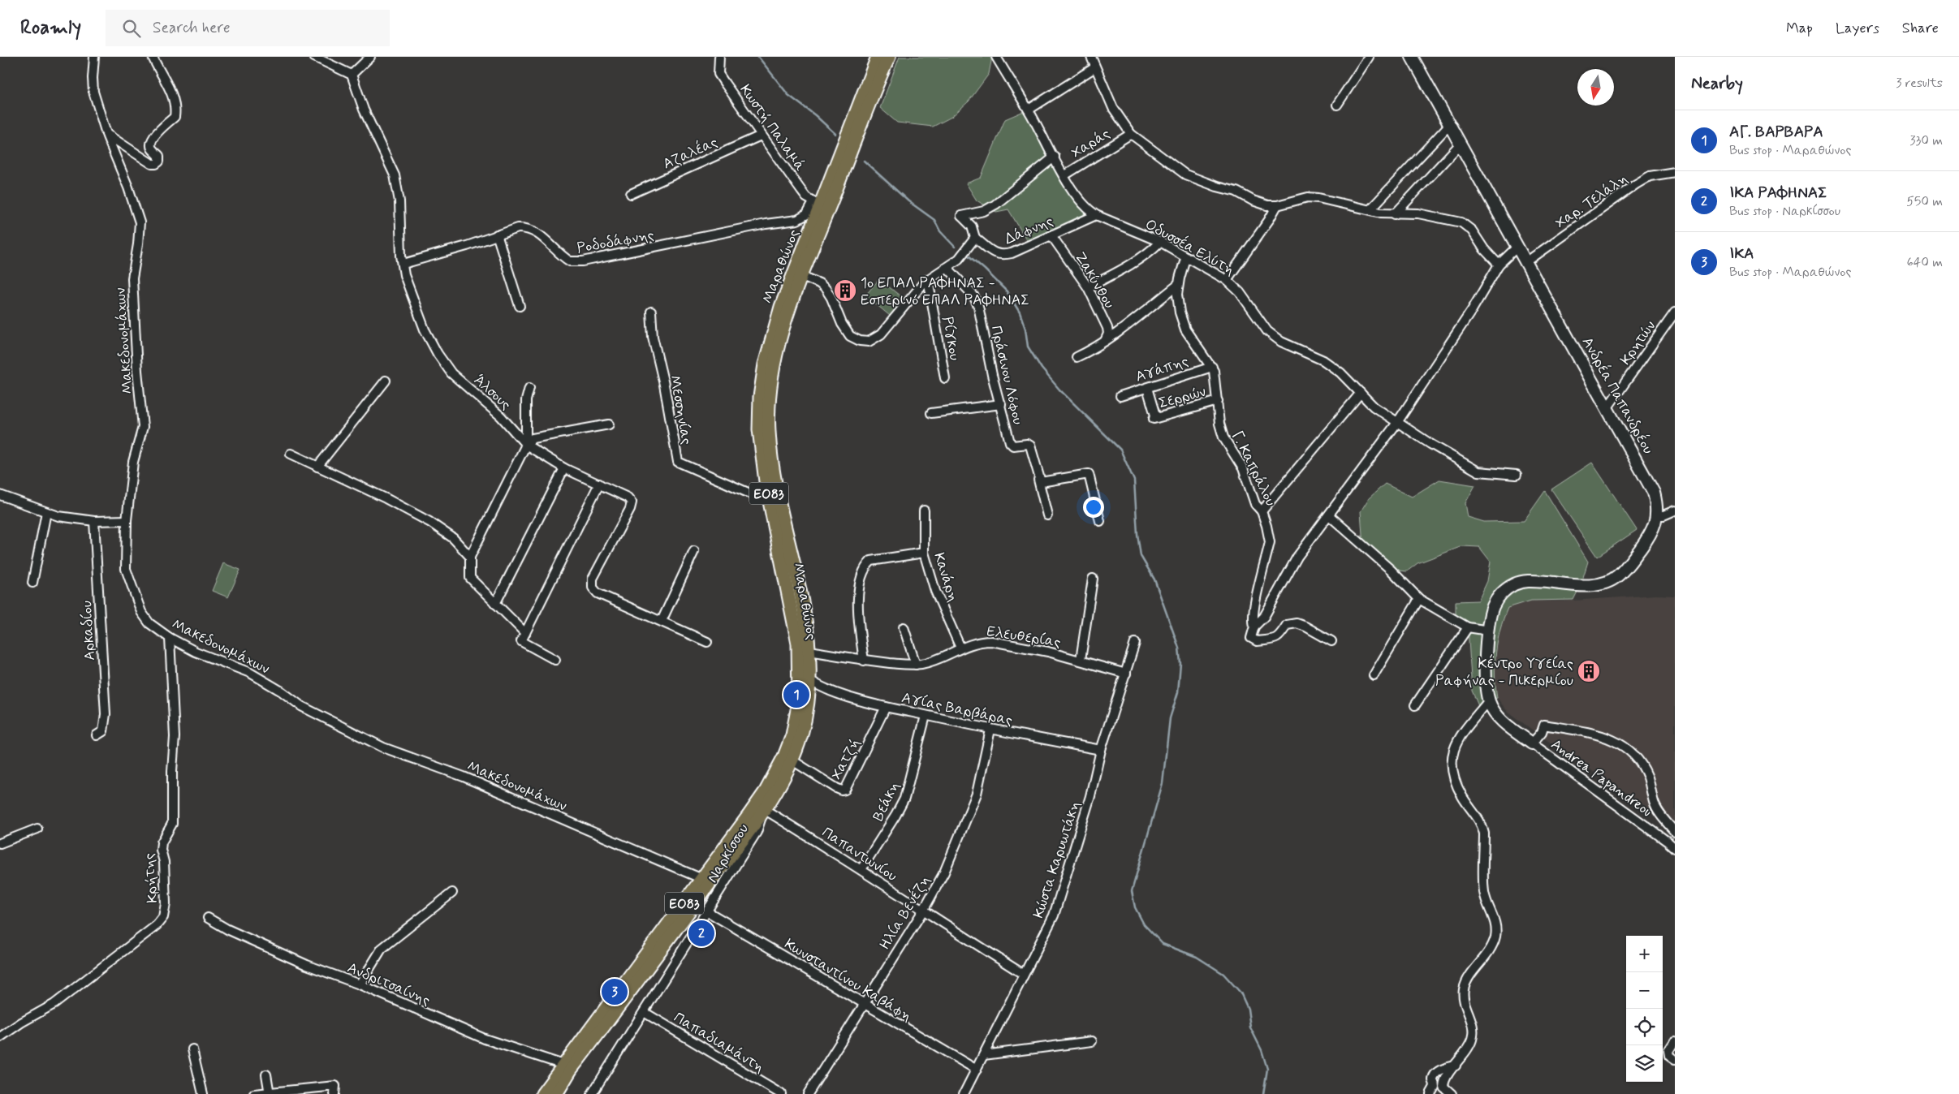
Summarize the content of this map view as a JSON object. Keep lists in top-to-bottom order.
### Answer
{
  "streets": {
    "main road": ["Μαραθώνος", "Ανδρέα Παπανδρέου", "ΕΟ83"],
    "street": [
      "Κωστή Παλαμά",
      "Χαράς",
      "Αζαλέας",
      "Χαρ. Τελάλη",
      "Δάφνης",
      "Ροδοδάφνης",
      "Οδυσσέα Ελύτη",
      "Ζακύνθου",
      "Ρίγκου",
      "Μακεδονομάχων",
      "Κρητών",
      "Αγάπης",
      "Πράσινου Λόφου",
      "Άλσους",
      "Σερρών",
      "Μεσσηνίας",
      "Γ. Καπράλου",
      "Κανάρη",
      "Αρκαδίου",
      "Ελευθερίας",
      "Αγίας Βαρβάρας",
      "Χατζή",
      "Andrea Papandreou",
      "Βεάκη",
      "Ναρκίσσου",
      "Παπαντωνίου",
      "Κώστα Καρυωτάκη",
      "Κρήτης",
      "Ηλία Βενέζη",
      "Κωνσταντίνου Καβάφη",
      "Ανδριτσαίνης",
      "Παπαδιαμάντη"
    ]
  },
  "crossings": [
    ["Κωστή Παλαμά", "Αζαλέας"],
    ["Κωστή Παλαμά", "Ροδοδάφνης"],
    ["Κωστή Παλαμά", "Μαραθώνος"],
    ["Χαράς", "Οδυσσέα Ελύτη"],
    ["Χαρ. Τελάλη", "Ανδρέα Παπανδρέου"],
    ["Δάφνης", "Οδυσσέα Ελύτη"],
    ["Δάφνης", "Ζακύνθου"],
    ["Ροδοδάφνης", "Μαραθώνος"],
    ["Ροδοδάφνης", "Άλσους"],
    ["Οδυσσέα Ελύτη", "Γ. Καπράλου"],
    ["Μαραθώνος", "Μακεδονομάχων"],
    ["Μαραθώνος", "Μεσσηνίας"],
    ["Μαραθώνος", "Ελευθερίας"],
    ["Μαραθώνος", "Αγίας Βαρβάρας"],
    ["Μαραθώνος", "Χατζή"],
    ["Μαραθώνος", "Ναρκίσσου"],
    ["Μαραθώνος", "Παπαντωνίου"],
    ["Μαραθώνος", "Ανδριτσαίνης"],
    ["Μακεδονομάχων", "Κρήτης"],
    ["Κρητών", "Ανδρέα Παπανδρέου"],
    ["Αγάπης", "Σερρών"],
    ["Αγάπης", "Γ. Καπράλου"],
    ["Σερρών", "Γ. Καπράλου"],
    ["Κανάρη", "Ελευθερίας"],
    ["Ελευθερίας", "Κώστα Καρυωτάκη"],
    ["Αγίας Βαρβάρας", "Χατζή"],
    ["Αγίας Βαρβάρας", "Βεάκη"],
    ["Αγίας Βαρβάρας", "Κώστα Καρυωτάκη"],
    ["Αγίας Βαρβάρας", "Ηλία Βενέζη"],
    ["Βεάκη", "Παπαντωνίου"],
    ["Ναρκίσσου", "Παπαντωνίου"],
    ["Ναρκίσσου", "Κωνσταντίνου Καβάφη"],
    ["Ναρκίσσου", "Παπαδιαμάντη"],
    ["Παπαντωνίου", "Κώστα Καρυωτάκη"],
    ["Παπαντωνίου", "Ηλία Βενέζη"],
    ["Κώστα Καρυωτάκη", "Κωνσταντίνου Καβάφη"],
    ["Ηλία Βενέζη", "Κωνσταντίνου Καβάφη"]
  ],
  "places": {
    "building": ["1ο ΕΠΑΛ ΡΑΦΗΝΑΣ - Εσπερινό ΕΠΑΛ ΡΑΦΗΝΑΣ", "Κέντρο Υγείας Ραφήνας - Πικερμίου"]
  },
  "north": "bottom",
  "page": {
    "header": "Roamly",
    "search": "Search here",
    "nav": ["Map", "Layers", "Share"],
    "heading": ["Nearby", "3 results"],
    "list": [
      {
        "mark": "1",
        "name": "ΑΓ. ΒΑΡΒΑΡΑ",
        "note": "Bus stop · Μαραθώνος",
        "value": "330 m"
      },
      {
        "mark": "2",
        "name": "ΙΚΑ ΡΑΦΗΝΑΣ",
        "note": "Bus stop · Ναρκίσσου",
        "value": "550 m"
      },
      {
        "mark": "3",
        "name": "ΙΚΑ",
        "note": "Bus stop · Μαραθώνος",
        "value": "640 m"
      }
    ],
    "pins": ["1", "2", "3"],
    "map_buttons": ["+", "−"]
  }
}
